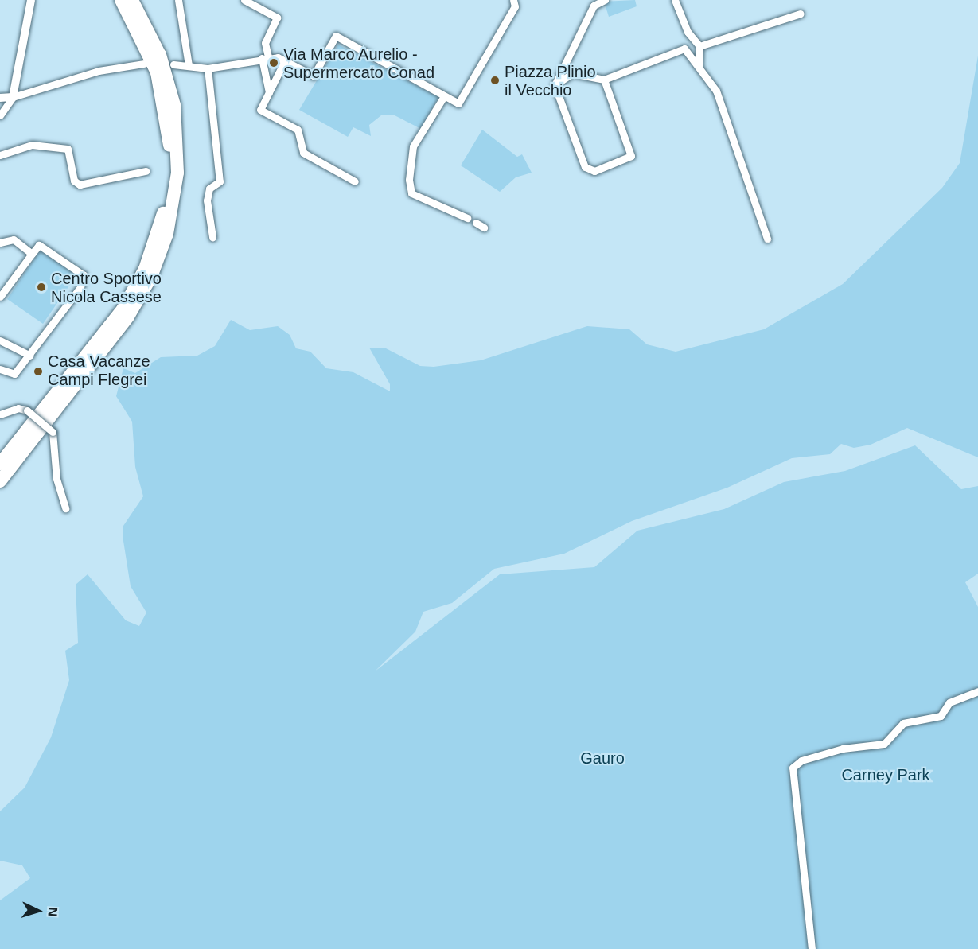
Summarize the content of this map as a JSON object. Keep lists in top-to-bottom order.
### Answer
{
  "parks": ["Gauro", "Carney Park"],
  "places": [
    "Via Marco Aurelio - Supermercato Conad",
    "Piazza Plinio il Vecchio",
    "Centro Sportivo Nicola Cassese",
    "Casa Vacanze Campi Flegrei"
  ],
  "north": "right"
}
